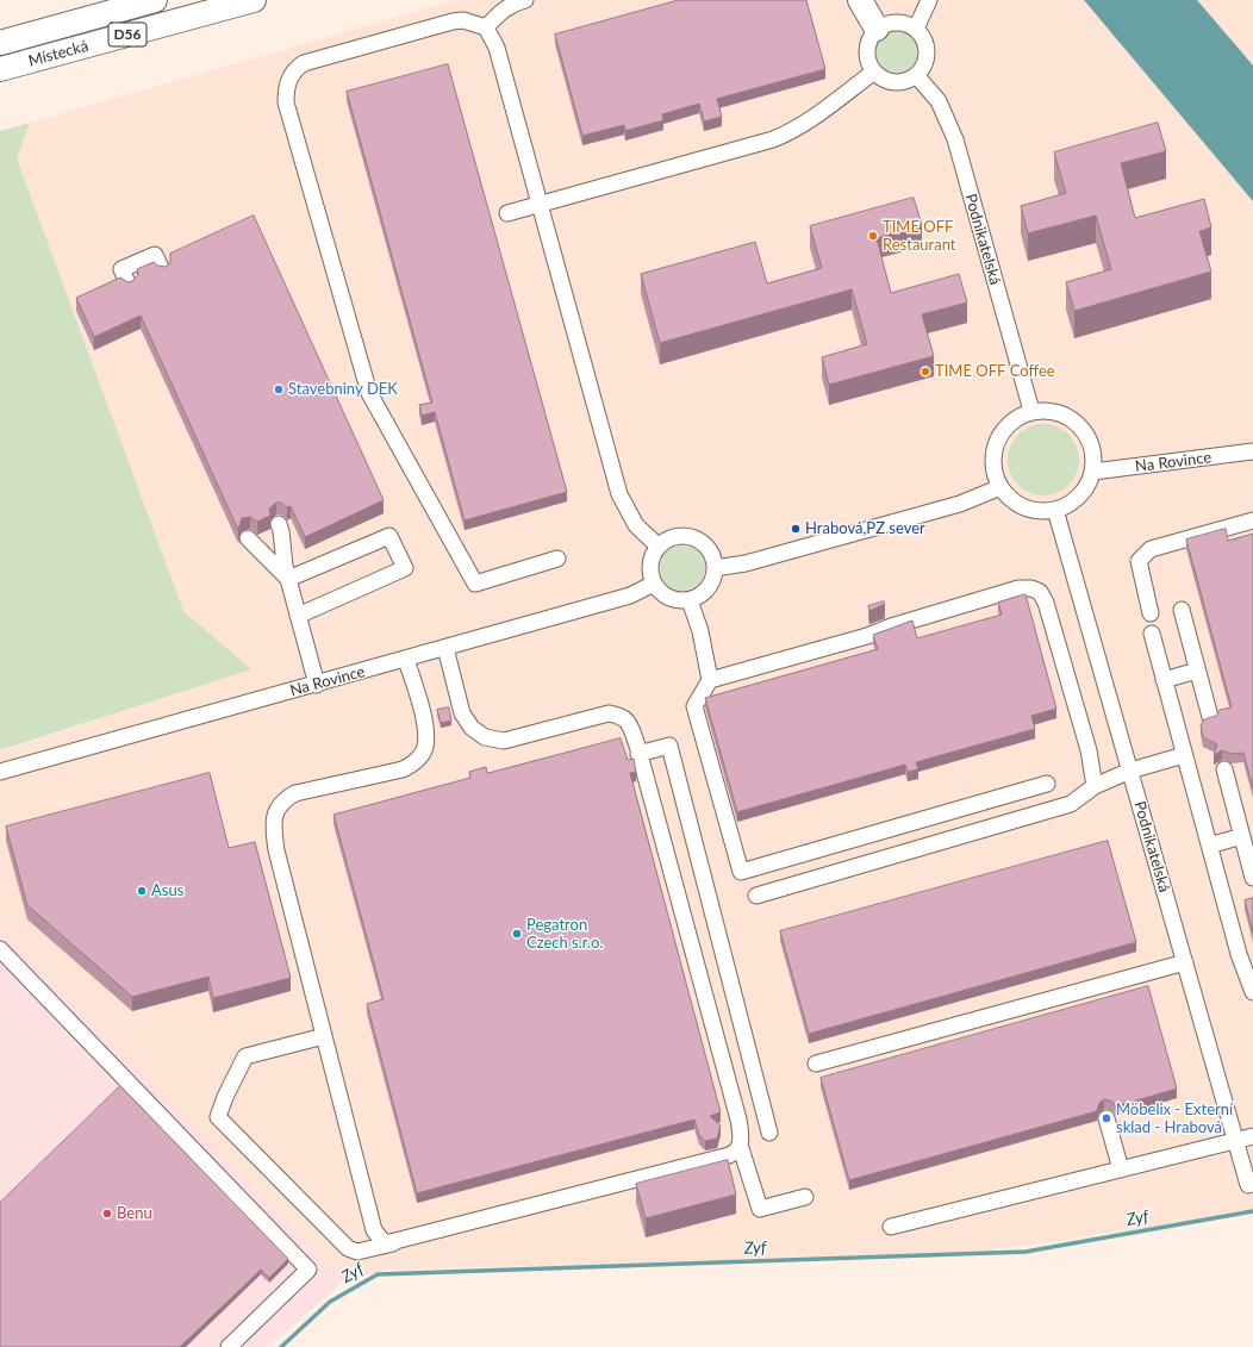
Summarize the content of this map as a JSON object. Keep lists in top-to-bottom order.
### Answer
{
  "streets": {
    "highway": ["D56", "Místecká"],
    "street": ["Podnikatelská", "Na Rovince"]
  },
  "crossings": [
    ["Podnikatelská", "Na Rovince"]
  ],
  "water": ["Zyf"],
  "places": [
    "TIME OFF Restaurant",
    "TIME OFF Coffee",
    "Stavebniny DEK",
    "Hrabová,PZ sever",
    "Asus",
    "Pegatron Czech s.r.o.",
    "Möbelix - Externí sklad - Hrabová",
    "Benu"
  ]
}
